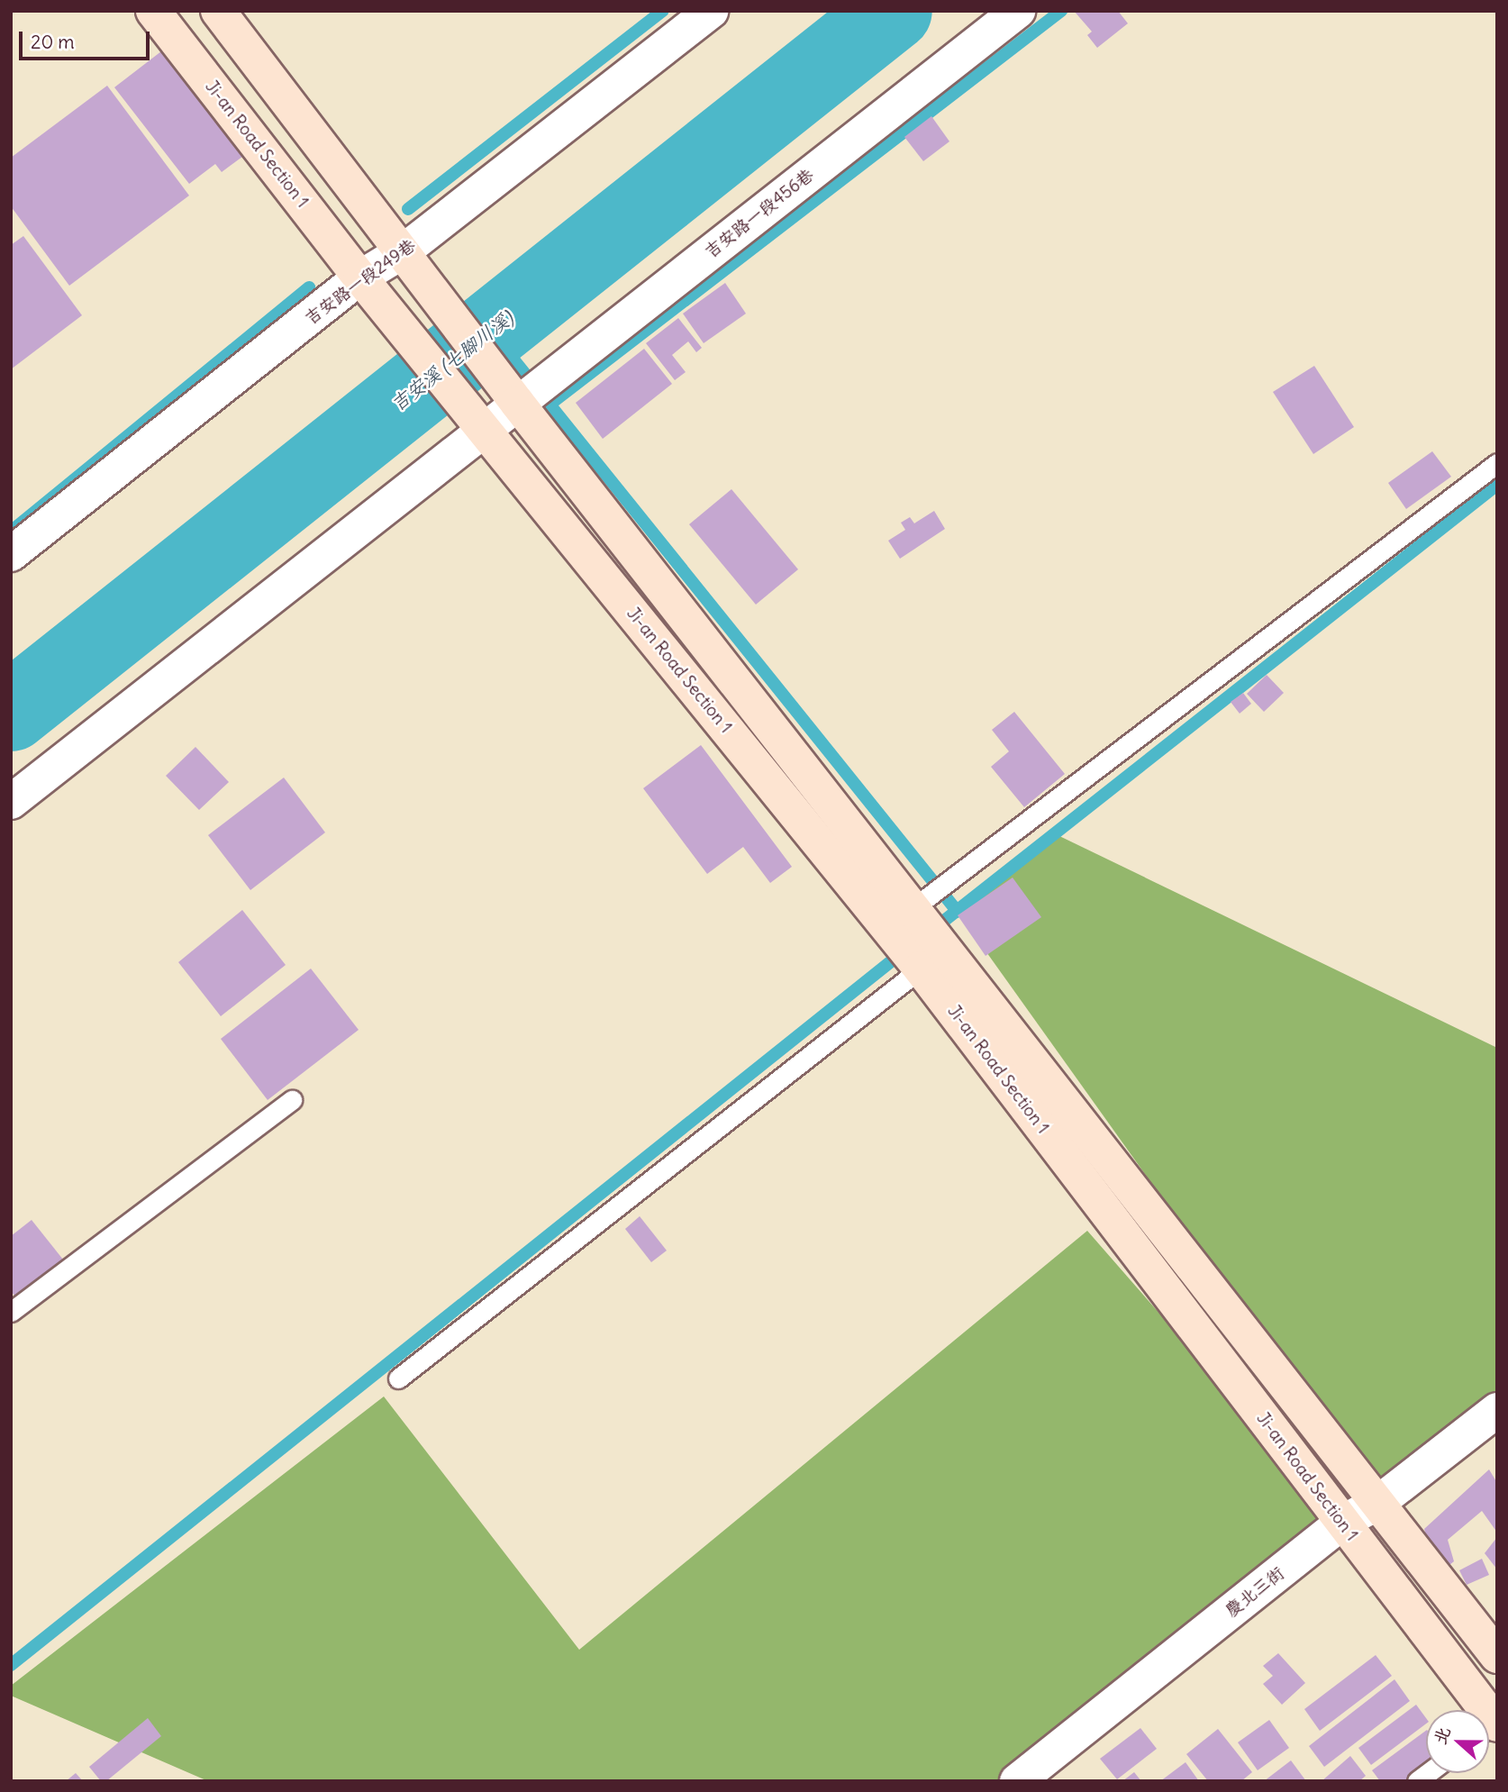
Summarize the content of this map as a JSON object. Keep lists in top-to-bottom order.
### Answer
{
  "streets": {
    "street": [
      "Ji-an Road Section 1",
      "吉安路一段456巷",
      "吉安路一段249巷",
      "慶北三街"
    ]
  },
  "crossings": [
    ["Ji-an Road Section 1", "吉安路一段456巷"],
    ["Ji-an Road Section 1", "吉安路一段249巷"],
    ["Ji-an Road Section 1", "慶北三街"]
  ],
  "water": ["吉安溪 (七腳川溪)"],
  "scale_bar": "20 m",
  "north": "left"
}
